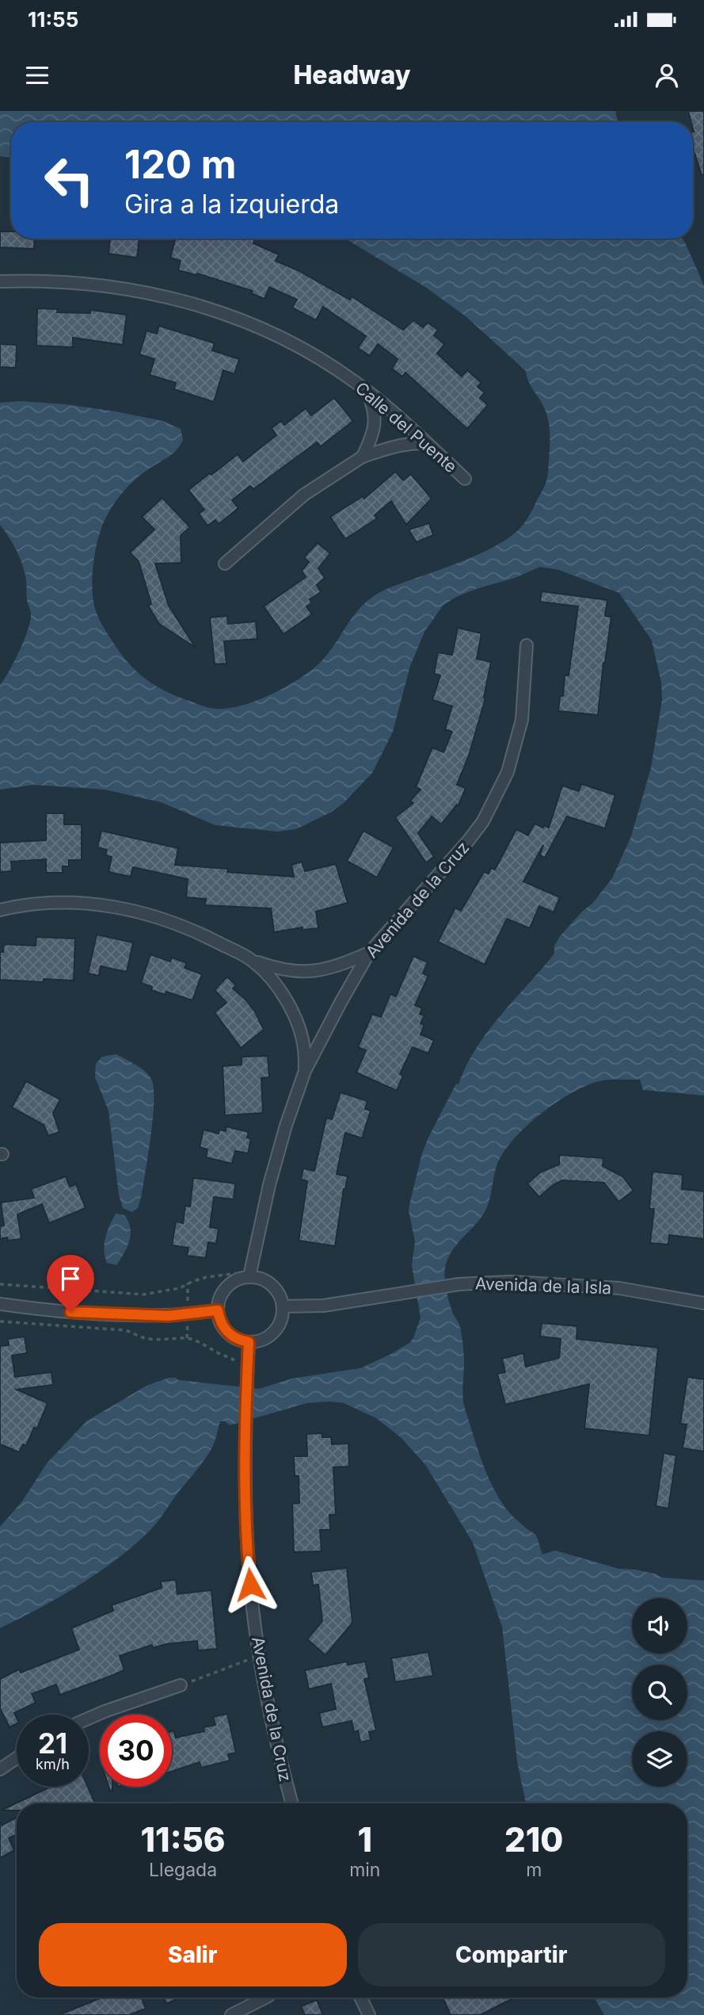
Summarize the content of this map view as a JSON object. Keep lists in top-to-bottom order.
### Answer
{
  "streets": {
    "street": ["Calle del Puente", "Avenida de la Cruz", "Avenida de la Isla"]
  },
  "crossings": [
    ["Avenida de la Cruz", "Avenida de la Isla"]
  ],
  "page": {
    "status": "11:55",
    "header": "Headway",
    "turn": ["120 m", "Gira a la izquierda"],
    "speed": "21 km/h",
    "limit": "30",
    "eta": [
      "11:56",
      "Llegada",
      "1",
      "min",
      "210",
      "m"
    ],
    "buttons": ["Salir", "Compartir"]
  }
}
